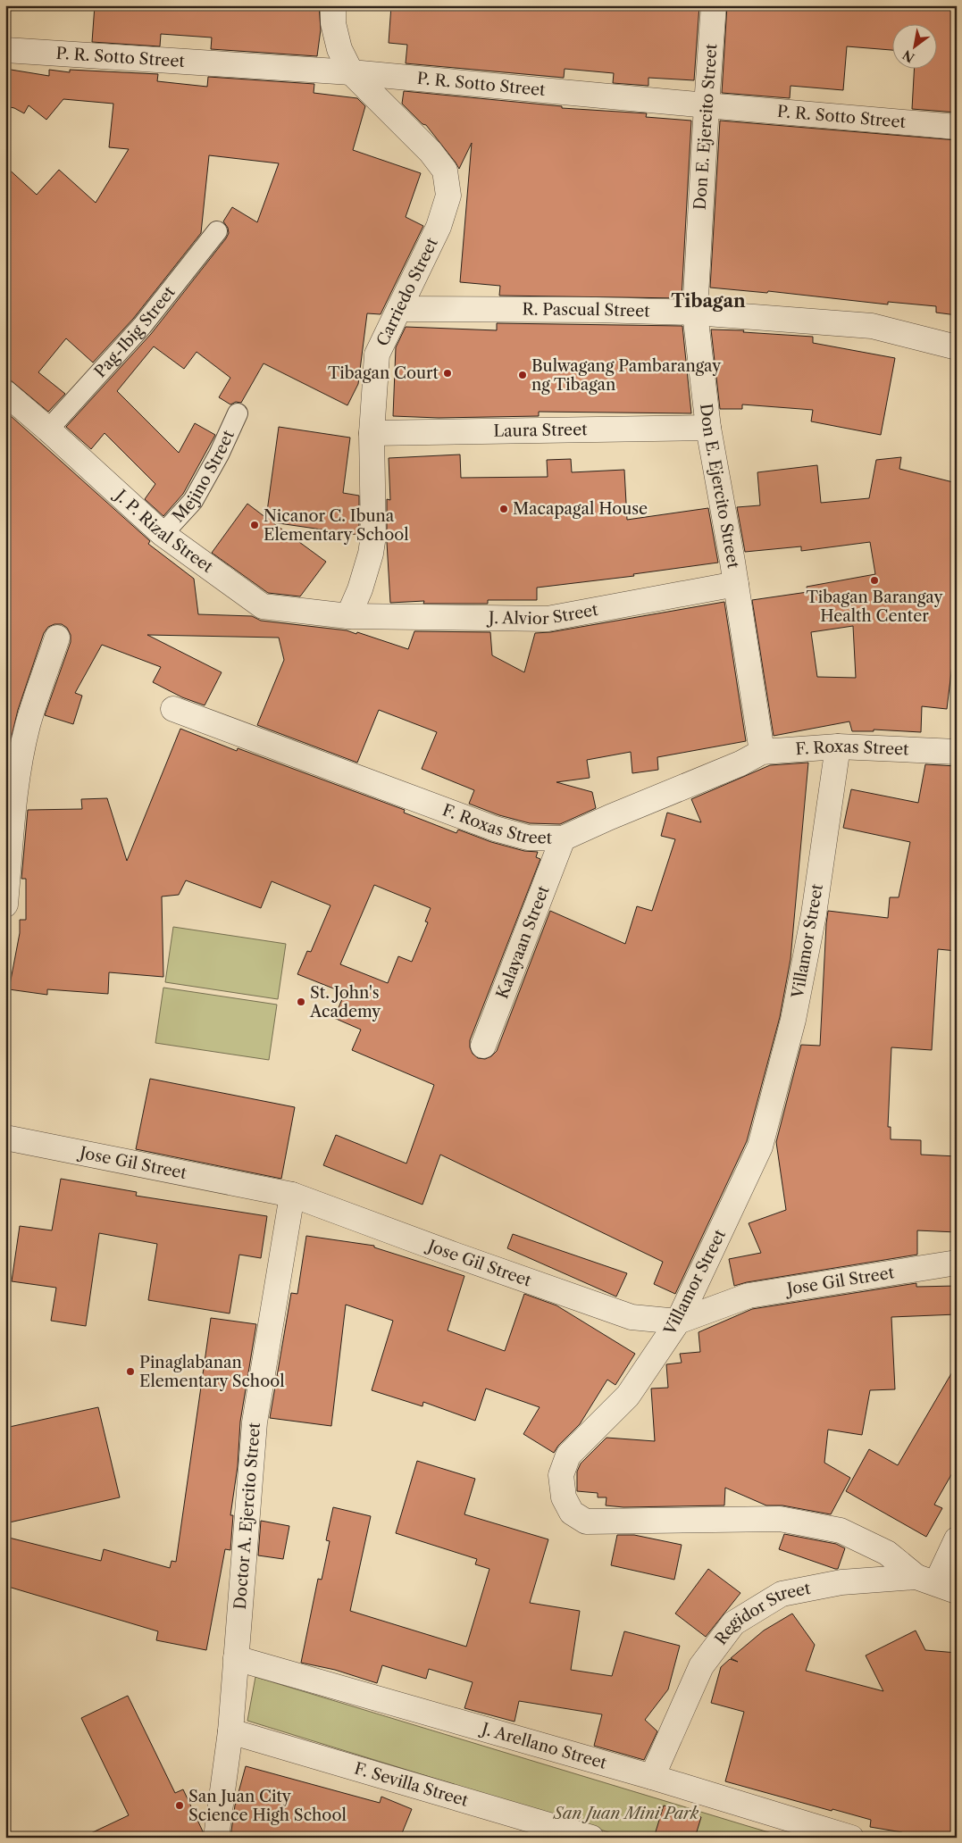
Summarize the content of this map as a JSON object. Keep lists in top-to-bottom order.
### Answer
{
  "streets": {
    "street": [
      "P. R. Sotto Street",
      "Don E. Ejercito Street",
      "Carriedo Street",
      "R. Pascual Street",
      "Pag-Ibig Street",
      "Laura Street",
      "Mejino Street",
      "J. P. Rizal Street",
      "J. Alvior Street",
      "F. Roxas Street",
      "Villamor Street",
      "Kalayaan Street",
      "Jose Gil Street",
      "Doctor A. Ejercito Street",
      "Regidor Street",
      "J. Arellano Street",
      "F. Sevilla Street"
    ]
  },
  "crossings": [
    ["P. R. Sotto Street", "Don E. Ejercito Street"],
    ["P. R. Sotto Street", "Carriedo Street"],
    ["Don E. Ejercito Street", "R. Pascual Street"],
    ["Don E. Ejercito Street", "Laura Street"],
    ["Don E. Ejercito Street", "J. Alvior Street"],
    ["Don E. Ejercito Street", "F. Roxas Street"],
    ["Carriedo Street", "R. Pascual Street"],
    ["Carriedo Street", "Laura Street"],
    ["Carriedo Street", "J. P. Rizal Street"],
    ["Carriedo Street", "J. Alvior Street"],
    ["Pag-Ibig Street", "J. P. Rizal Street"],
    ["Mejino Street", "J. P. Rizal Street"],
    ["J. P. Rizal Street", "J. Alvior Street"],
    ["F. Roxas Street", "Villamor Street"],
    ["F. Roxas Street", "Kalayaan Street"],
    ["Villamor Street", "Jose Gil Street"],
    ["Villamor Street", "Regidor Street"],
    ["Jose Gil Street", "Doctor A. Ejercito Street"],
    ["Doctor A. Ejercito Street", "J. Arellano Street"],
    ["Doctor A. Ejercito Street", "F. Sevilla Street"],
    ["Regidor Street", "J. Arellano Street"]
  ],
  "districts": ["Tibagan"],
  "parks": ["San Juan Mini Park"],
  "places": [
    "Tibagan Court",
    "Bulwagang Pambarangay ng Tibagan",
    "Macapagal House",
    "Nicanor C. Ibuna Elementary School",
    "Tibagan Barangay Health Center",
    "St. John's Academy",
    "Pinaglabanan Elementary School",
    "San Juan City Science High School"
  ],
  "north": "bottom left"
}
